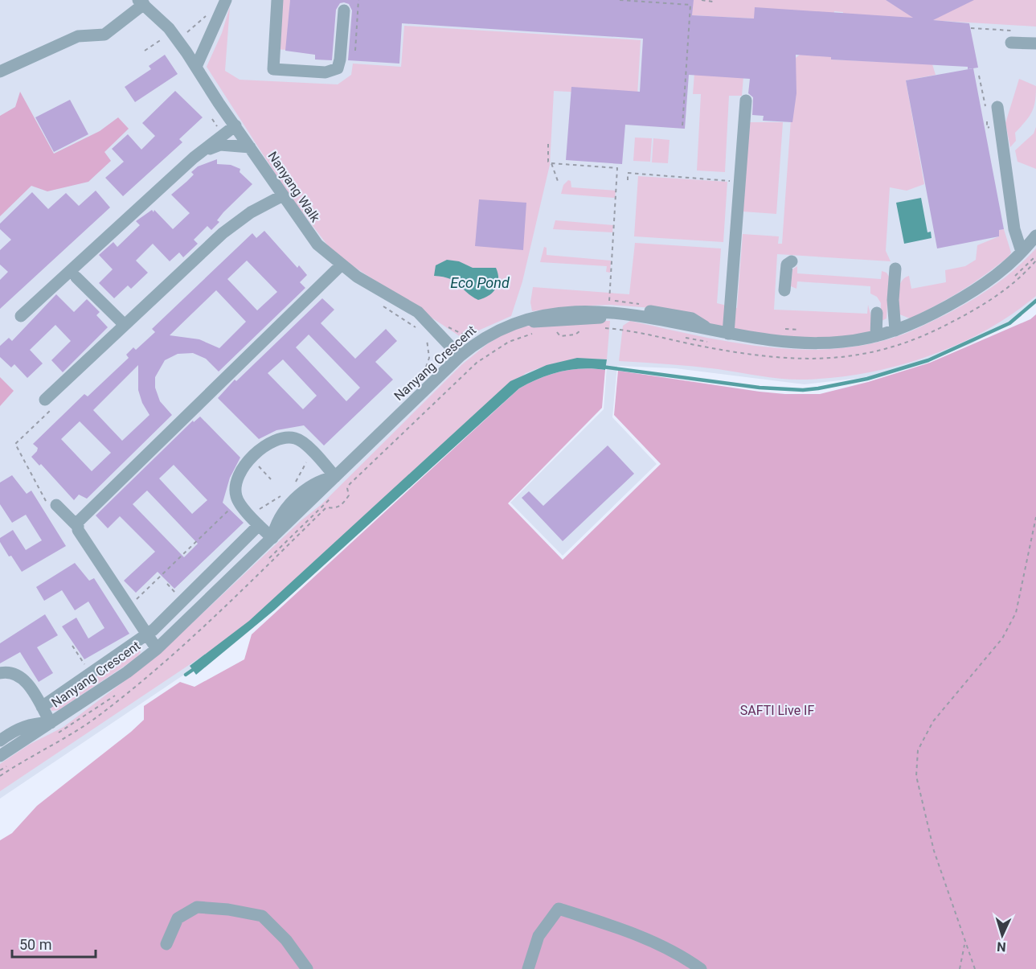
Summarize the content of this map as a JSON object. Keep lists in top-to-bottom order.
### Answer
{
  "streets": {
    "street": ["Nanyang Walk", "Nanyang Crescent"]
  },
  "crossings": [
    ["Nanyang Walk", "Nanyang Crescent"]
  ],
  "water": ["Eco Pond"],
  "parks": ["SAFTI Live IF"],
  "scale_bar": "50 m",
  "north": "bottom"
}
